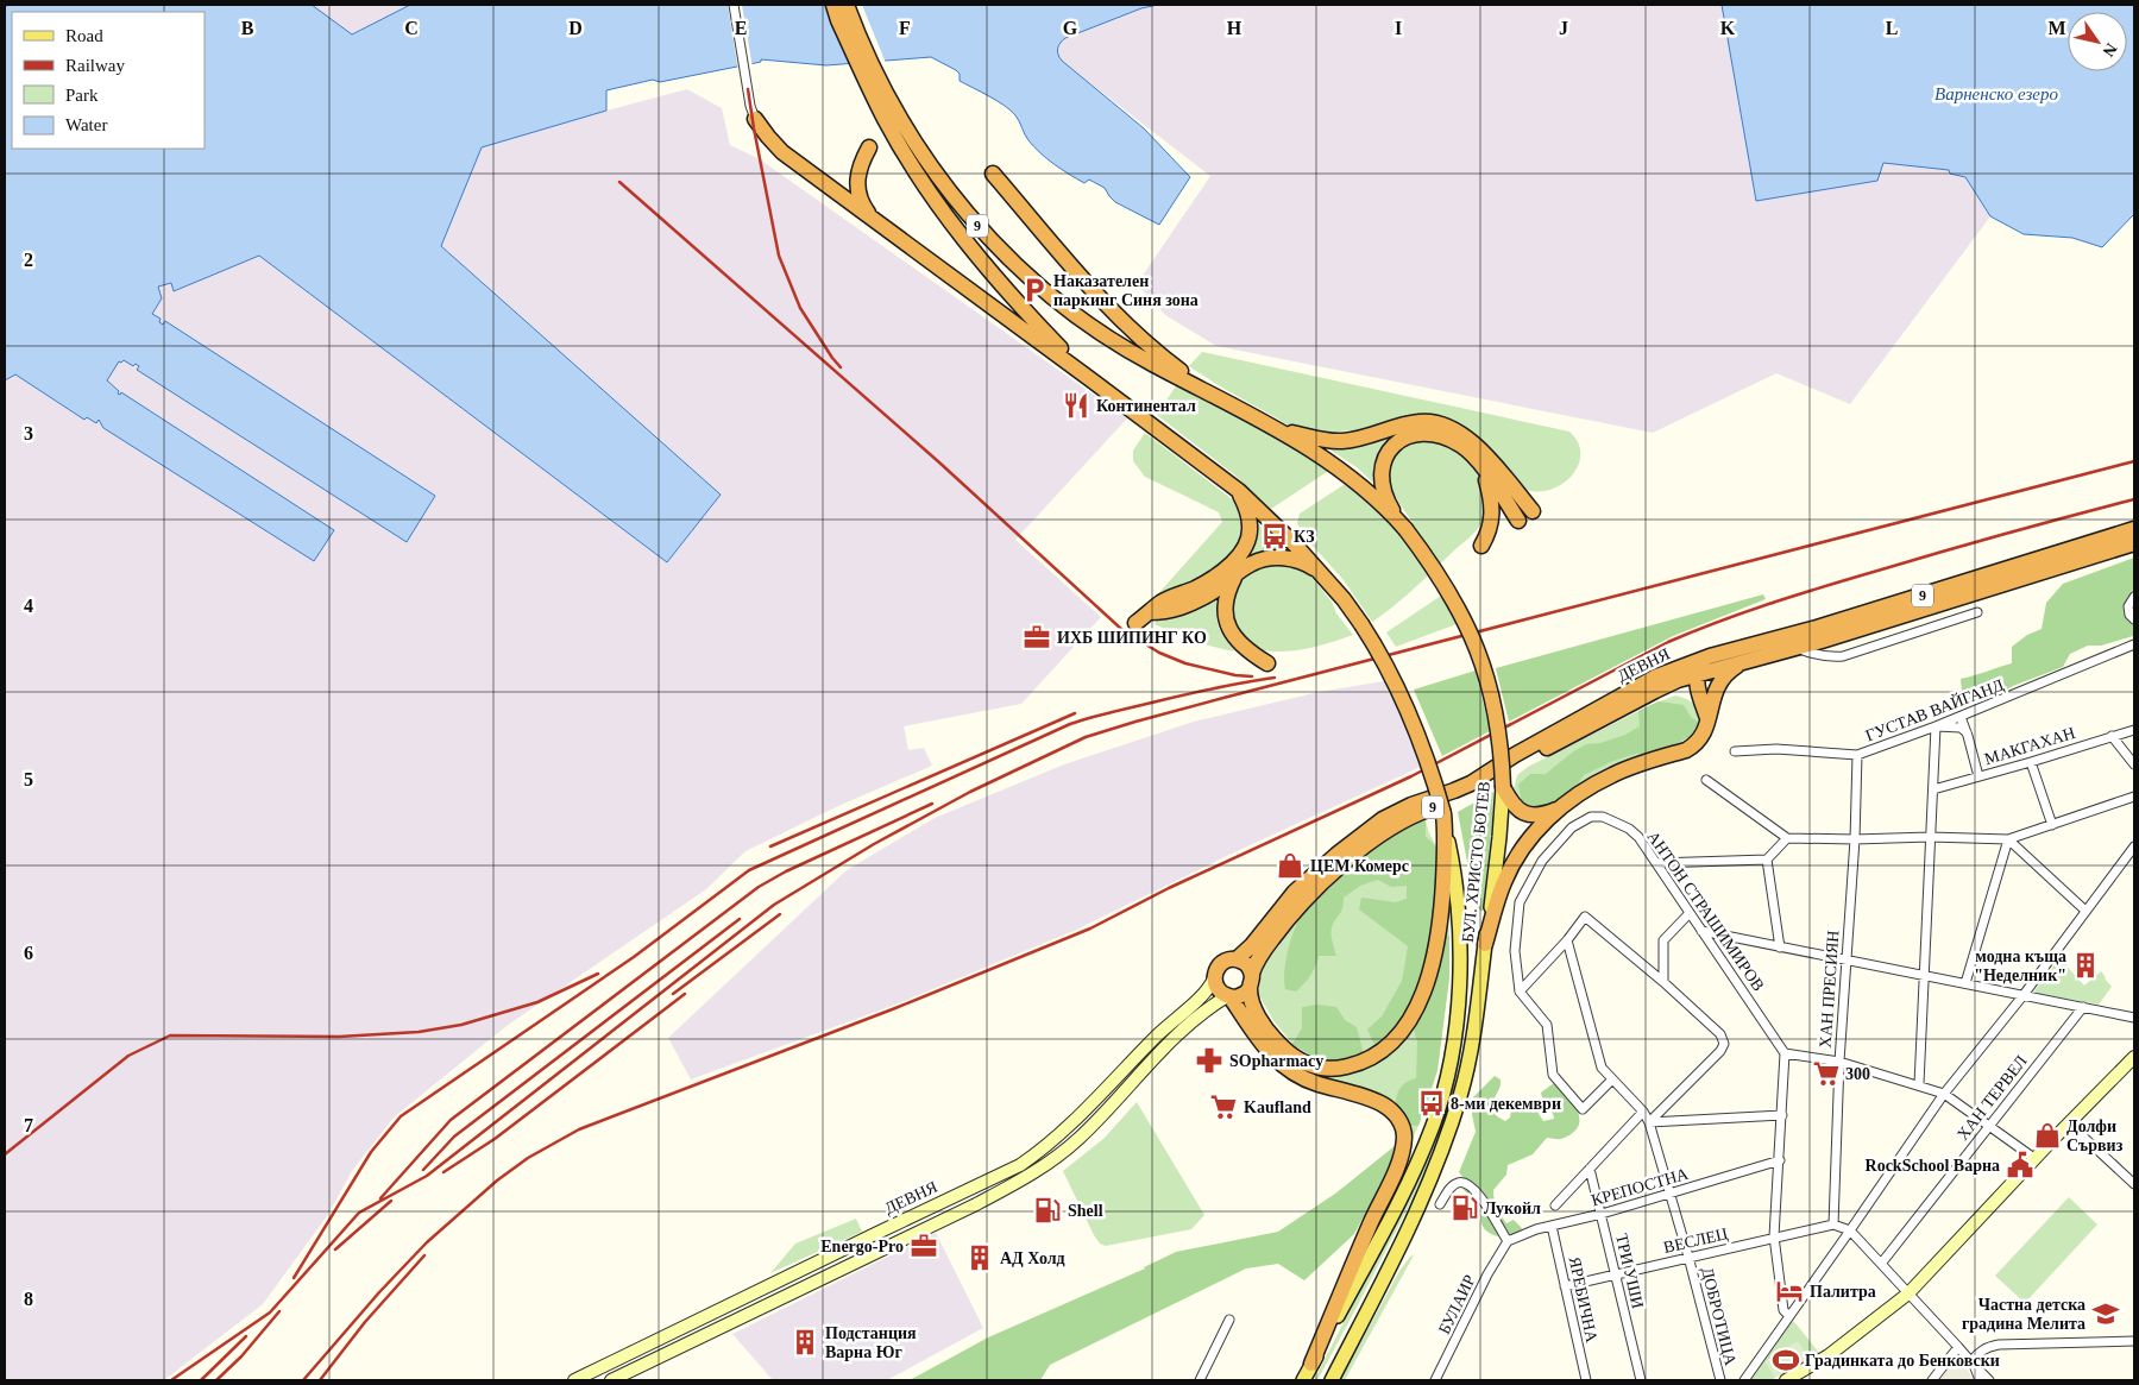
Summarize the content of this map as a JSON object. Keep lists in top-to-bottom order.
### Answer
{
  "streets": {
    "highway": ["9", "ДЕВНЯ", "БУЛ. ХРИСТО БОТЕВ"],
    "street": [
      "ГУСТАВ ВАЙГАНД",
      "МАКГАХАН",
      "АНТОН СТРАШИМИРОВ",
      "ХАН ПРЕСИЯН",
      "ХАН ТЕРВЕЛ",
      "КРЕПОСТНА",
      "ВЕСЛЕЦ",
      "ТРИ УШИ",
      "ЯРЕБИЧНА",
      "БУЛАИР",
      "ДОБРОТИЦА"
    ]
  },
  "crossings": [
    ["9", "ДЕВНЯ"],
    ["9", "БУЛ. ХРИСТО БОТЕВ"],
    ["ГУСТАВ ВАЙГАНД", "ХАН ПРЕСИЯН"],
    ["ХАН ПРЕСИЯН", "ВЕСЛЕЦ"],
    ["КРЕПОСТНА", "ТРИ УШИ"],
    ["КРЕПОСТНА", "ЯРЕБИЧНА"],
    ["КРЕПОСТНА", "БУЛАИР"],
    ["КРЕПОСТНА", "ДОБРОТИЦА"],
    ["ВЕСЛЕЦ", "ТРИ УШИ"],
    ["ВЕСЛЕЦ", "ЯРЕБИЧНА"],
    ["ВЕСЛЕЦ", "ДОБРОТИЦА"]
  ],
  "water": ["Варненско езеро"],
  "places": {
    "parking": ["Наказателен паркинг Синя зона"],
    "restaurant": ["Континентал"],
    "bus stop": ["КЗ", "8-ми декември"],
    "office": ["ИХБ ШИПИНГ КО", "Energo-Pro"],
    "shop": ["ЦЕМ Комерс", "Долфи Сървиз"],
    "building": ["модна къща \"Неделник\"", "АД Холд", "Подстанция Варна Юг"],
    "pharmacy": ["SOpharmacy"],
    "supermarket": ["300", "Kaufland"],
    "public building": ["RockSchool Варна"],
    "fuel station": ["Лукойл", "Shell"],
    "hotel": ["Палитра"],
    "school or university": ["Частна детска градина Мелита"],
    "sports": ["Градинката до Бенковски"]
  },
  "legend": [
    "Road",
    "Railway",
    "Park",
    "Water"
  ],
  "north": "bottom right",
  "grid": {
    "columns": [
      "B",
      "C",
      "D",
      "E",
      "F",
      "G",
      "H",
      "I",
      "J",
      "K",
      "L",
      "M"
    ],
    "rows": [
      "2",
      "3",
      "4",
      "5",
      "6",
      "7",
      "8"
    ]
  }
}
